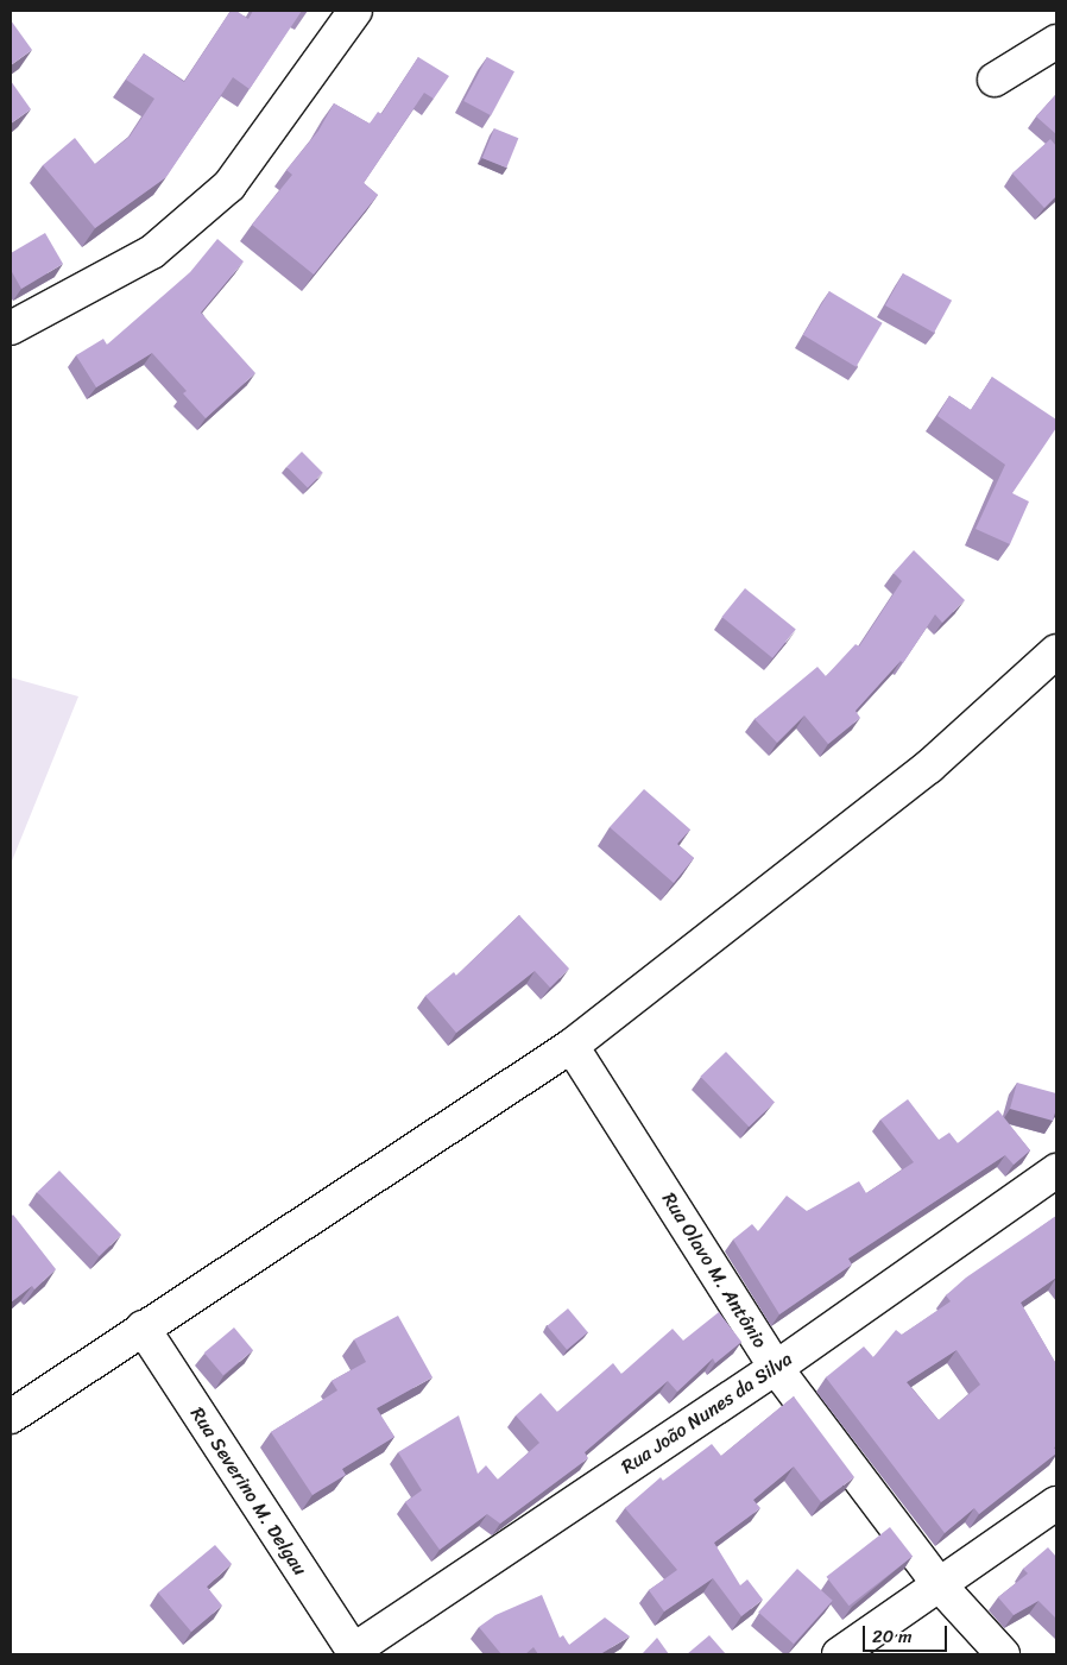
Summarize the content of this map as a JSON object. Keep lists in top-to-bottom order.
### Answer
{
  "streets": {
    "street": ["Rua Olavo M. Antônio", "Rua João Nunes da Silva", "Rua Severino M. Delgau"]
  },
  "crossings": [
    ["Rua Olavo M. Antônio", "Rua João Nunes da Silva"],
    ["Rua João Nunes da Silva", "Rua Severino M. Delgau"]
  ],
  "scale_bar": "20 m"
}
